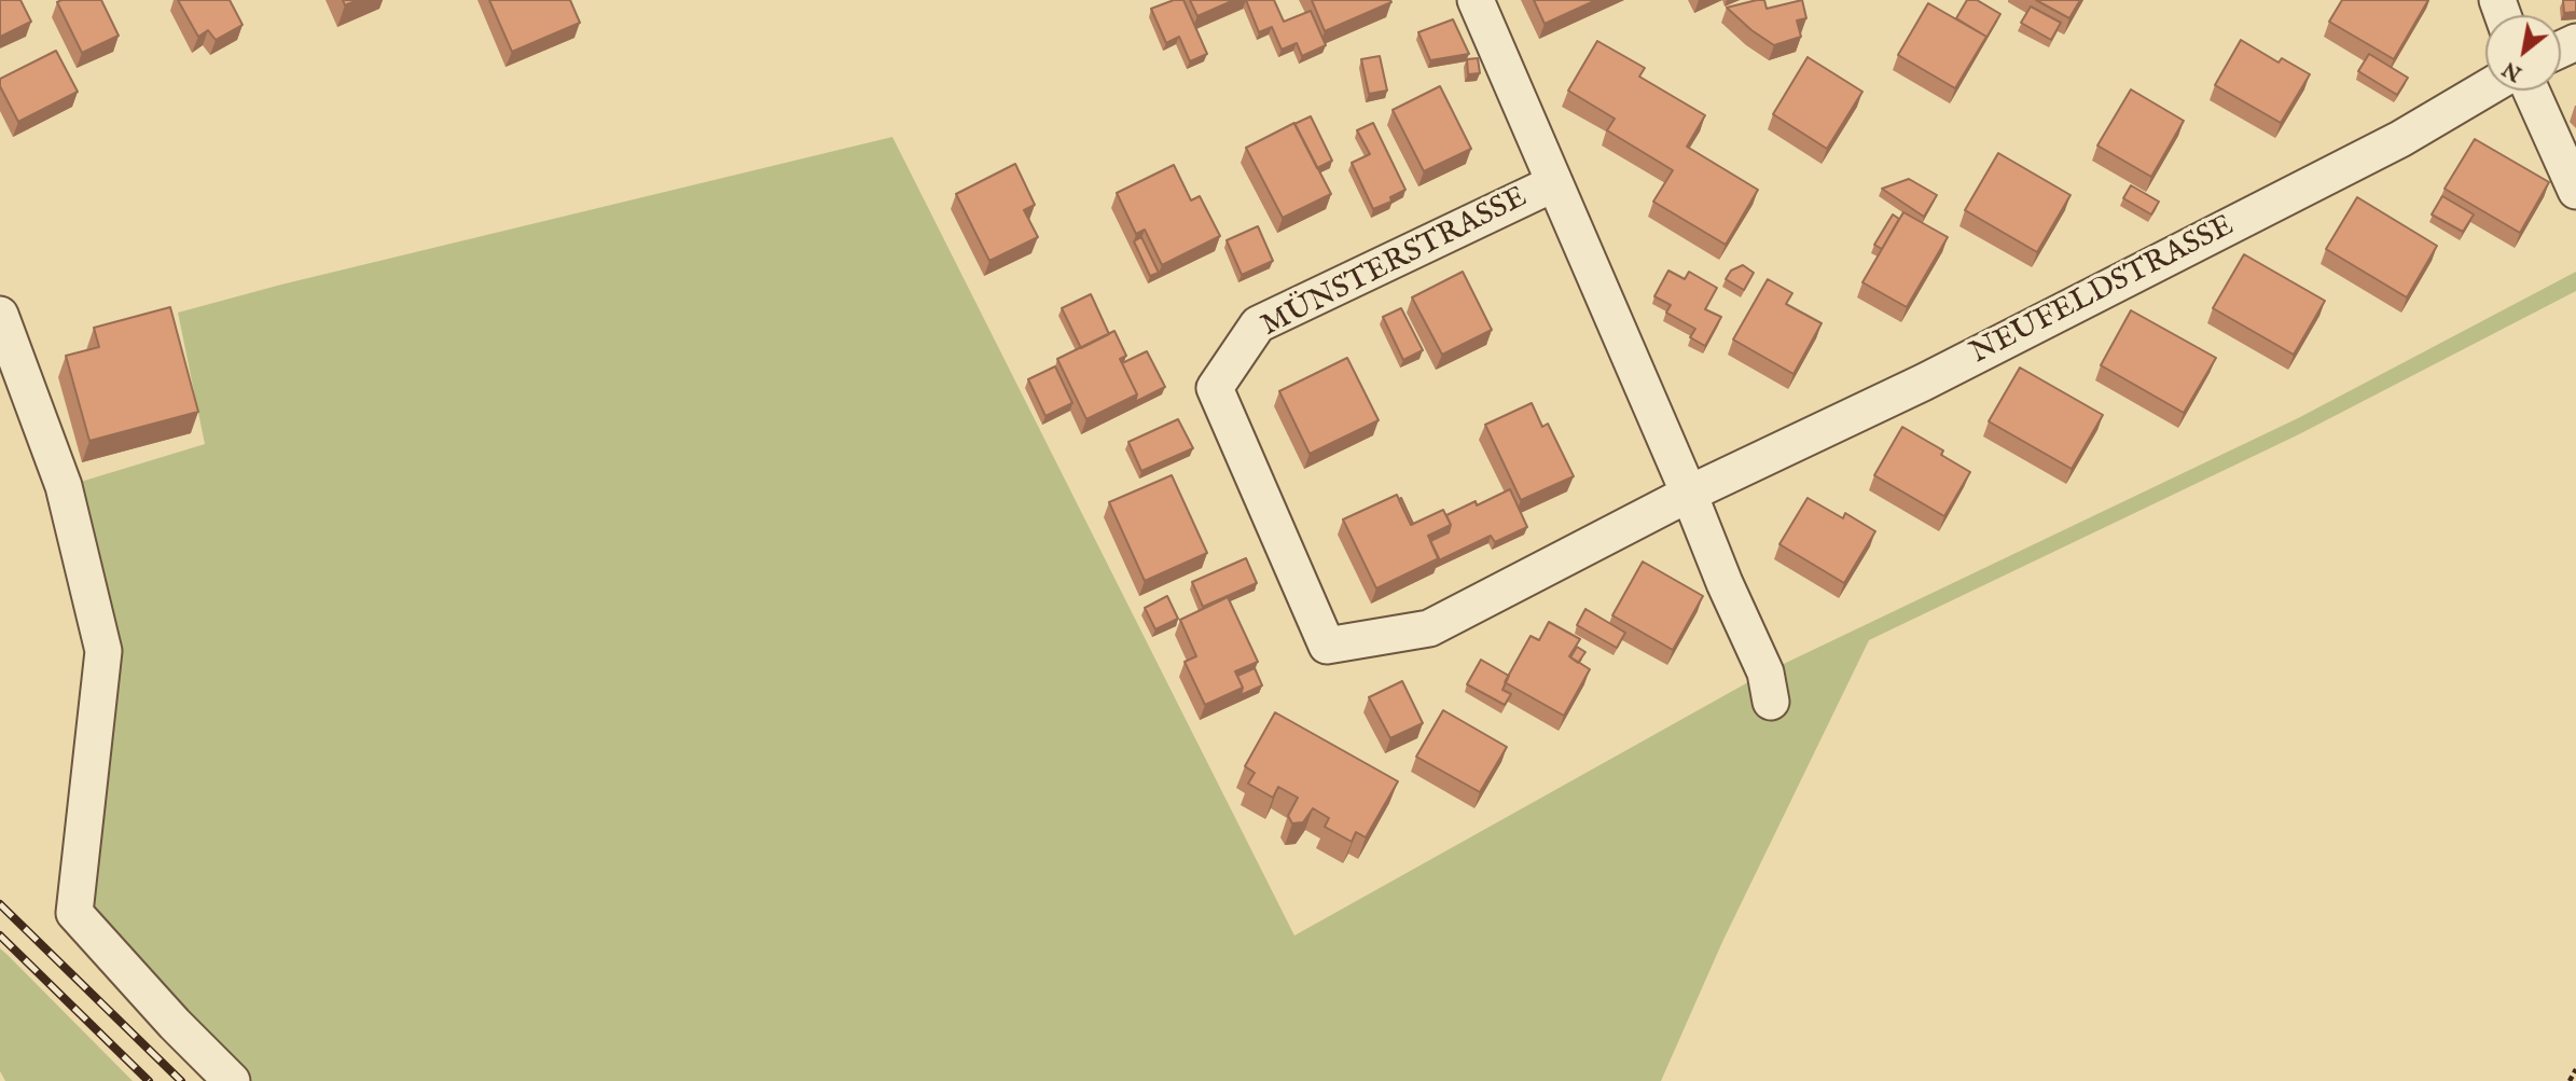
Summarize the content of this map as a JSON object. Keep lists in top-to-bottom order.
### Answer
{
  "streets": {
    "street": ["MÜNSTERSTRASSE", "NEUFELDSTRASSE"]
  },
  "crossings": [
    ["MÜNSTERSTRASSE", "NEUFELDSTRASSE"]
  ],
  "north": "bottom left"
}
